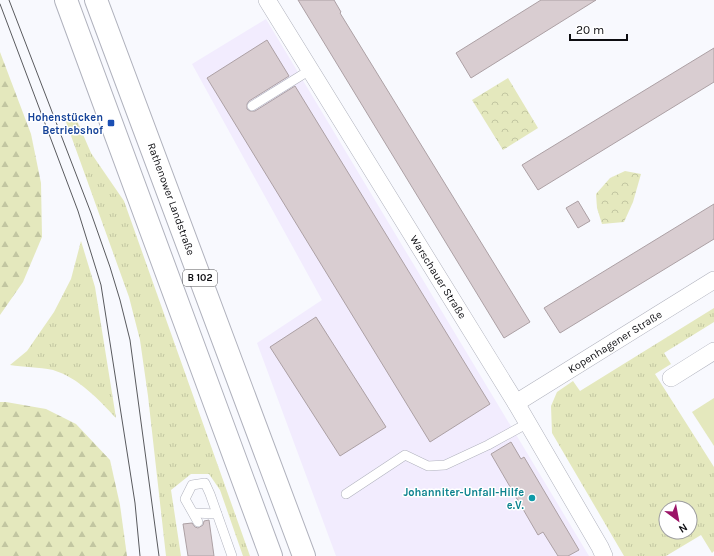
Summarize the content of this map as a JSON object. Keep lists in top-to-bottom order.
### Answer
{
  "streets": {
    "main road": ["Rathenower Landstraße", "B 102"],
    "street": ["Warschauer Straße", "Kopenhagener Straße"]
  },
  "crossings": [
    ["Warschauer Straße", "Kopenhagener Straße"]
  ],
  "places": {
    "transit": ["Hohenstücken Betriebshof"],
    "other": ["Johanniter-Unfall-Hilfe e.V."]
  },
  "scale_bar": "20 m",
  "north": "bottom right"
}
